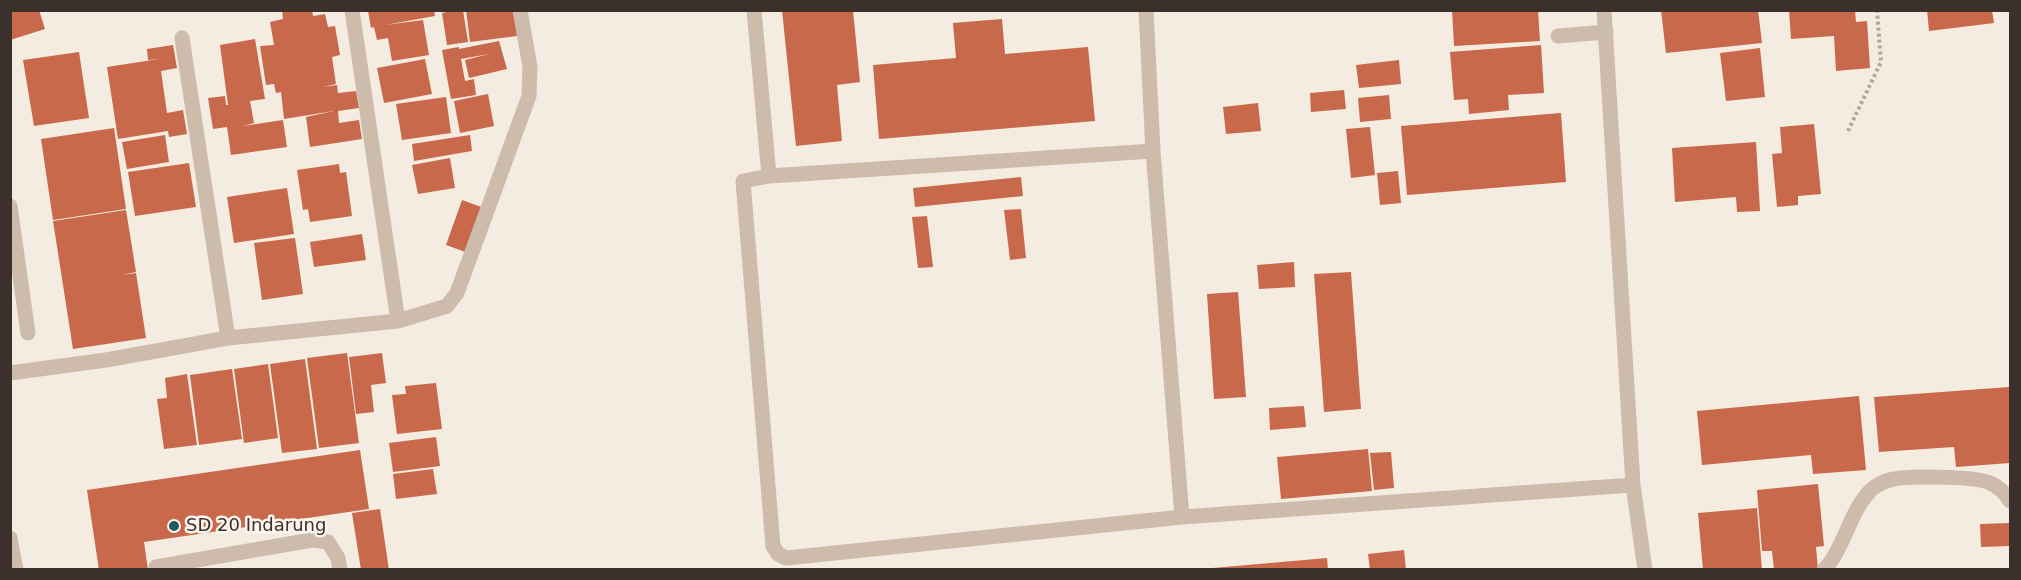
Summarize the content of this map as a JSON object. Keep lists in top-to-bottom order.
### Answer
{
  "places": ["SD 20 Indarung"]
}
